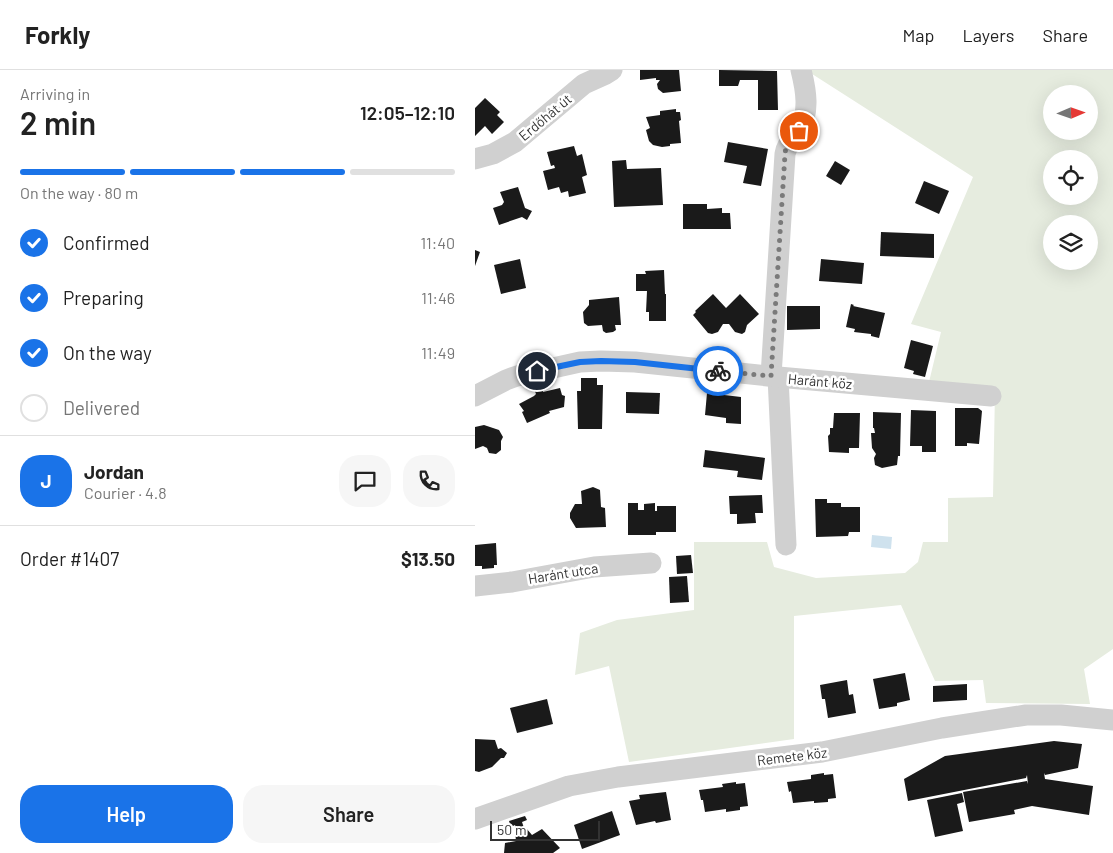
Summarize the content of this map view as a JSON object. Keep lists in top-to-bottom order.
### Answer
{
  "streets": {
    "street": [
      "Erdőhát út",
      "Haránt köz",
      "Haránt utca",
      "Remete köz"
    ]
  },
  "scale_bar": "50 m",
  "north": "right",
  "page": {
    "header": "Forkly",
    "nav": ["Map", "Layers", "Share"],
    "heading": ["2 min", "Arriving in", "12:05–12:10"],
    "panel": [
      "Jordan",
      "Courier · 4.8",
      "Order #1407",
      "$13.50"
    ],
    "bar": "On the way · 80 m",
    "list": [
      ["Confirmed", "11:40"],
      ["Preparing", "11:46"],
      ["On the way", "11:49"],
      "Delivered"
    ],
    "round": "J",
    "buttons": ["Help", "Share"],
    "scale": "50 m"
  }
}
